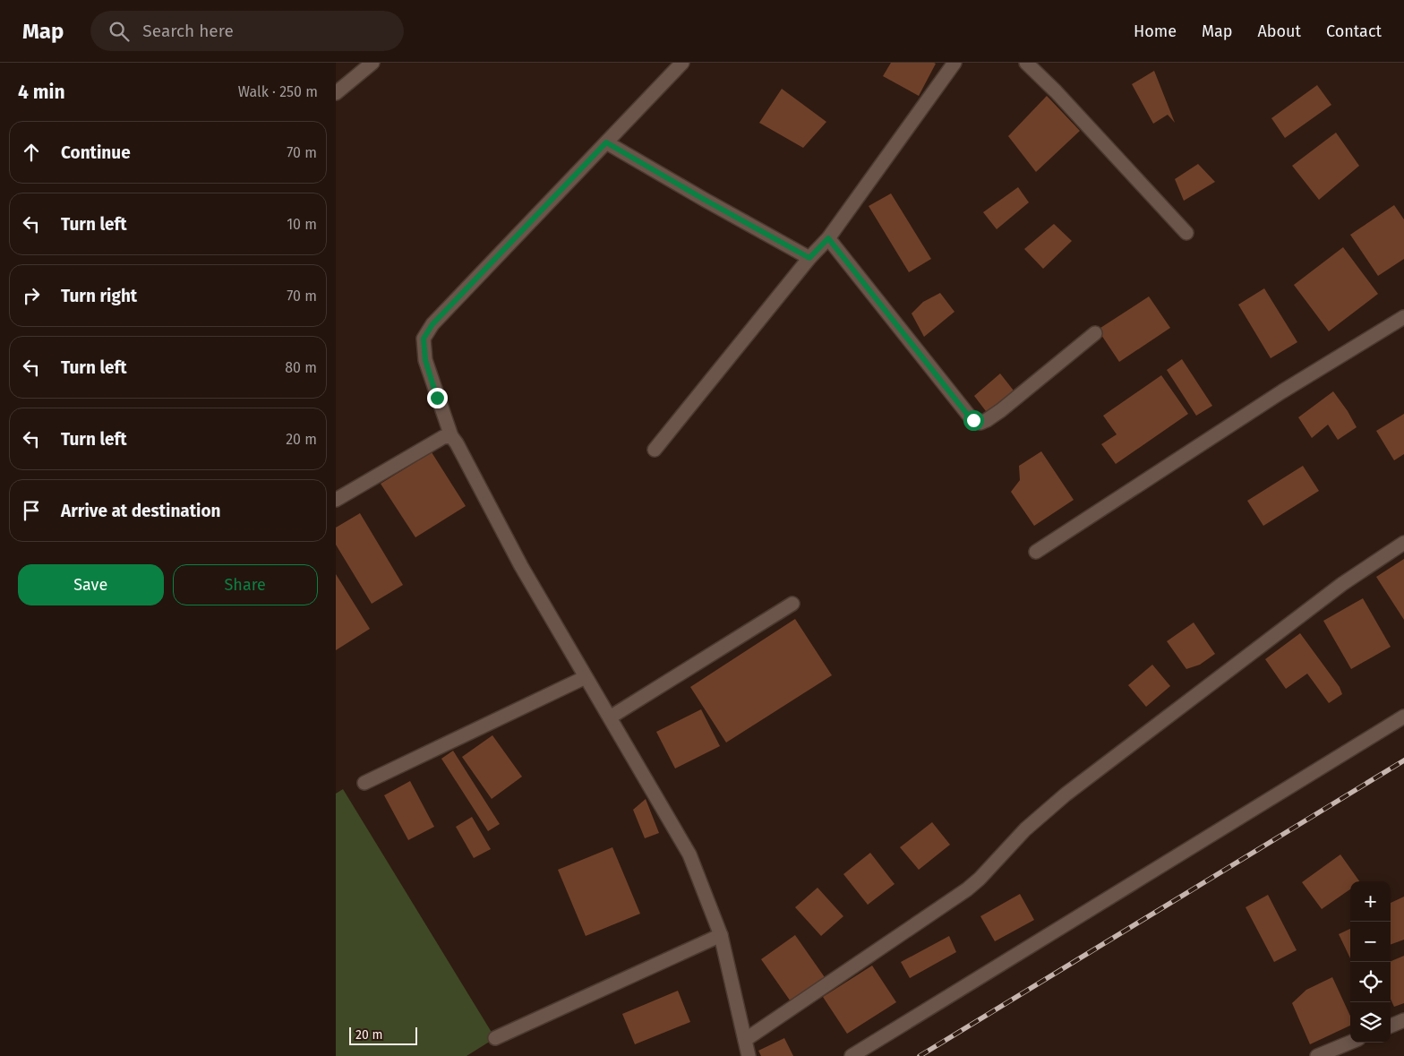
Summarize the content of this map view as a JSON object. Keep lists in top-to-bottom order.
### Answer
{
  "scale_bar": "20 m",
  "page": {
    "header": "Map",
    "search": "Search here",
    "nav": [
      "Home",
      "Map",
      "About",
      "Contact"
    ],
    "heading": ["4 min", "Walk · 250 m"],
    "list": [
      ["Continue", "70 m"],
      ["Turn left", "10 m"],
      ["Turn right", "70 m"],
      ["Turn left", "80 m"],
      ["Turn left", "20 m"],
      "Arrive at destination"
    ],
    "buttons": ["Save", "Share"],
    "map_buttons": ["+", "−"],
    "scale": "20 m"
  }
}
